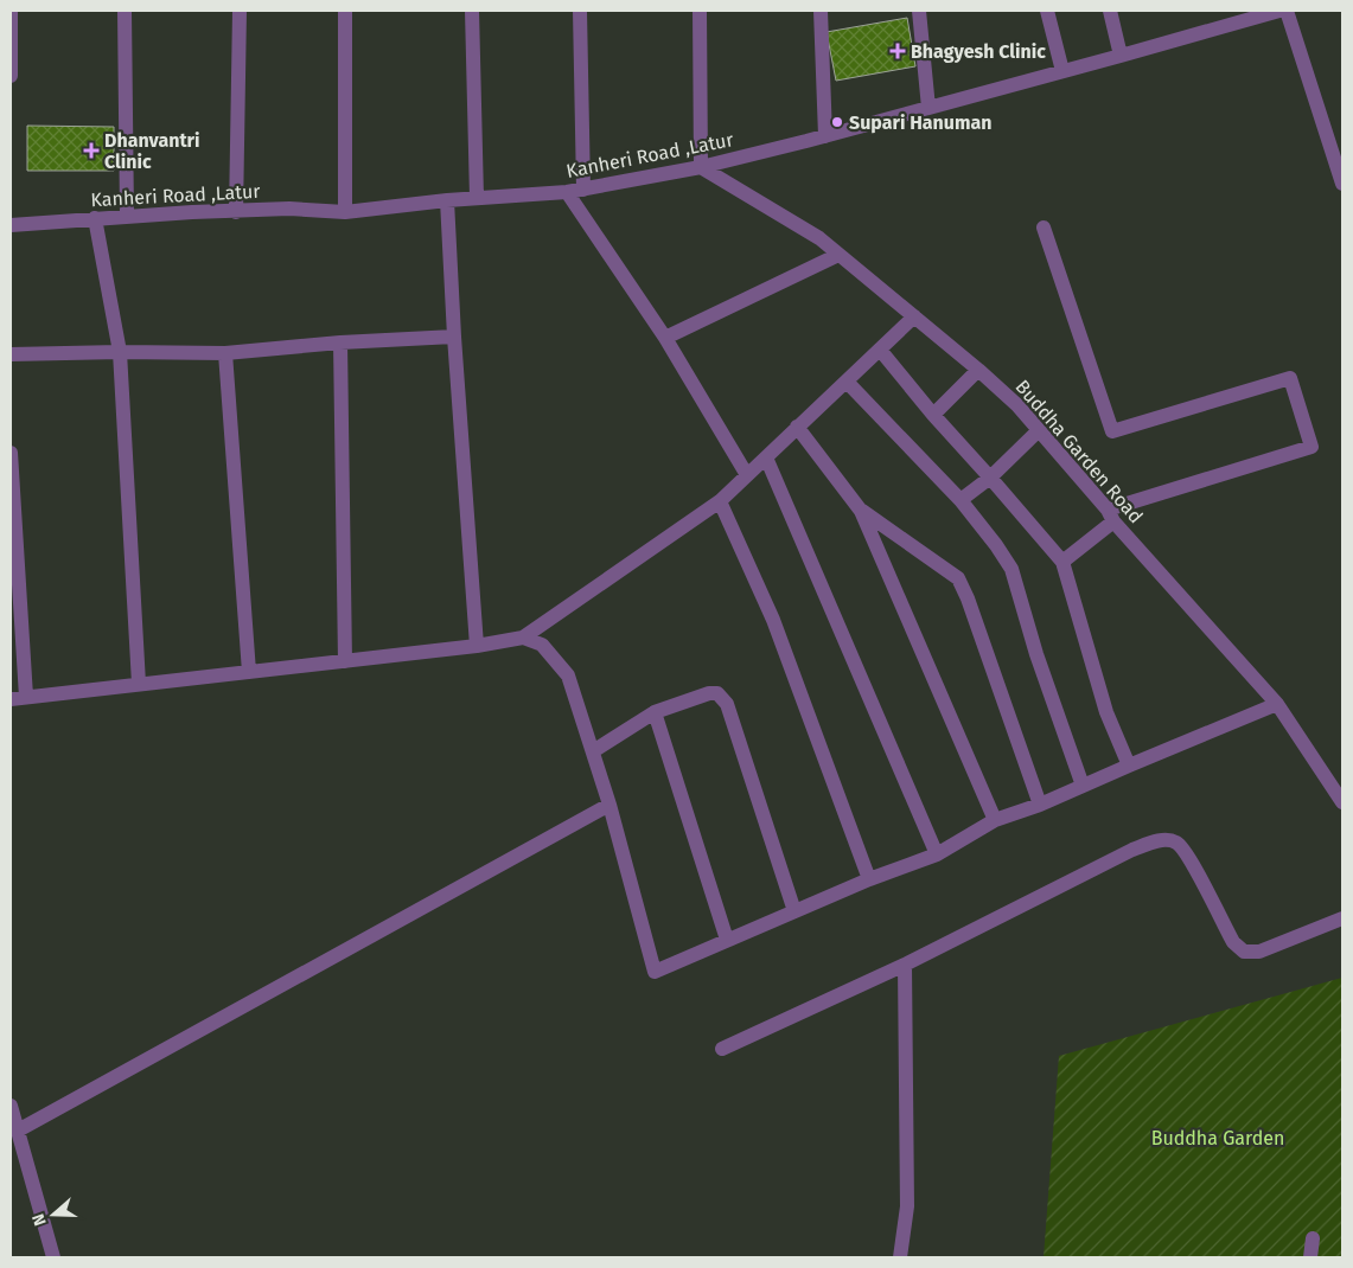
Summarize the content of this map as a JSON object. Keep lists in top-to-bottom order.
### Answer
{
  "streets": {
    "street": ["Kanheri Road ,Latur", "Buddha Garden Road"]
  },
  "crossings": [
    ["Kanheri Road ,Latur", "Buddha Garden Road"]
  ],
  "parks": ["Buddha Garden"],
  "places": {
    "health": ["Bhagyesh Clinic", "Dhanvantri Clinic"],
    "other": ["Supari Hanuman"]
  },
  "north": "left"
}
